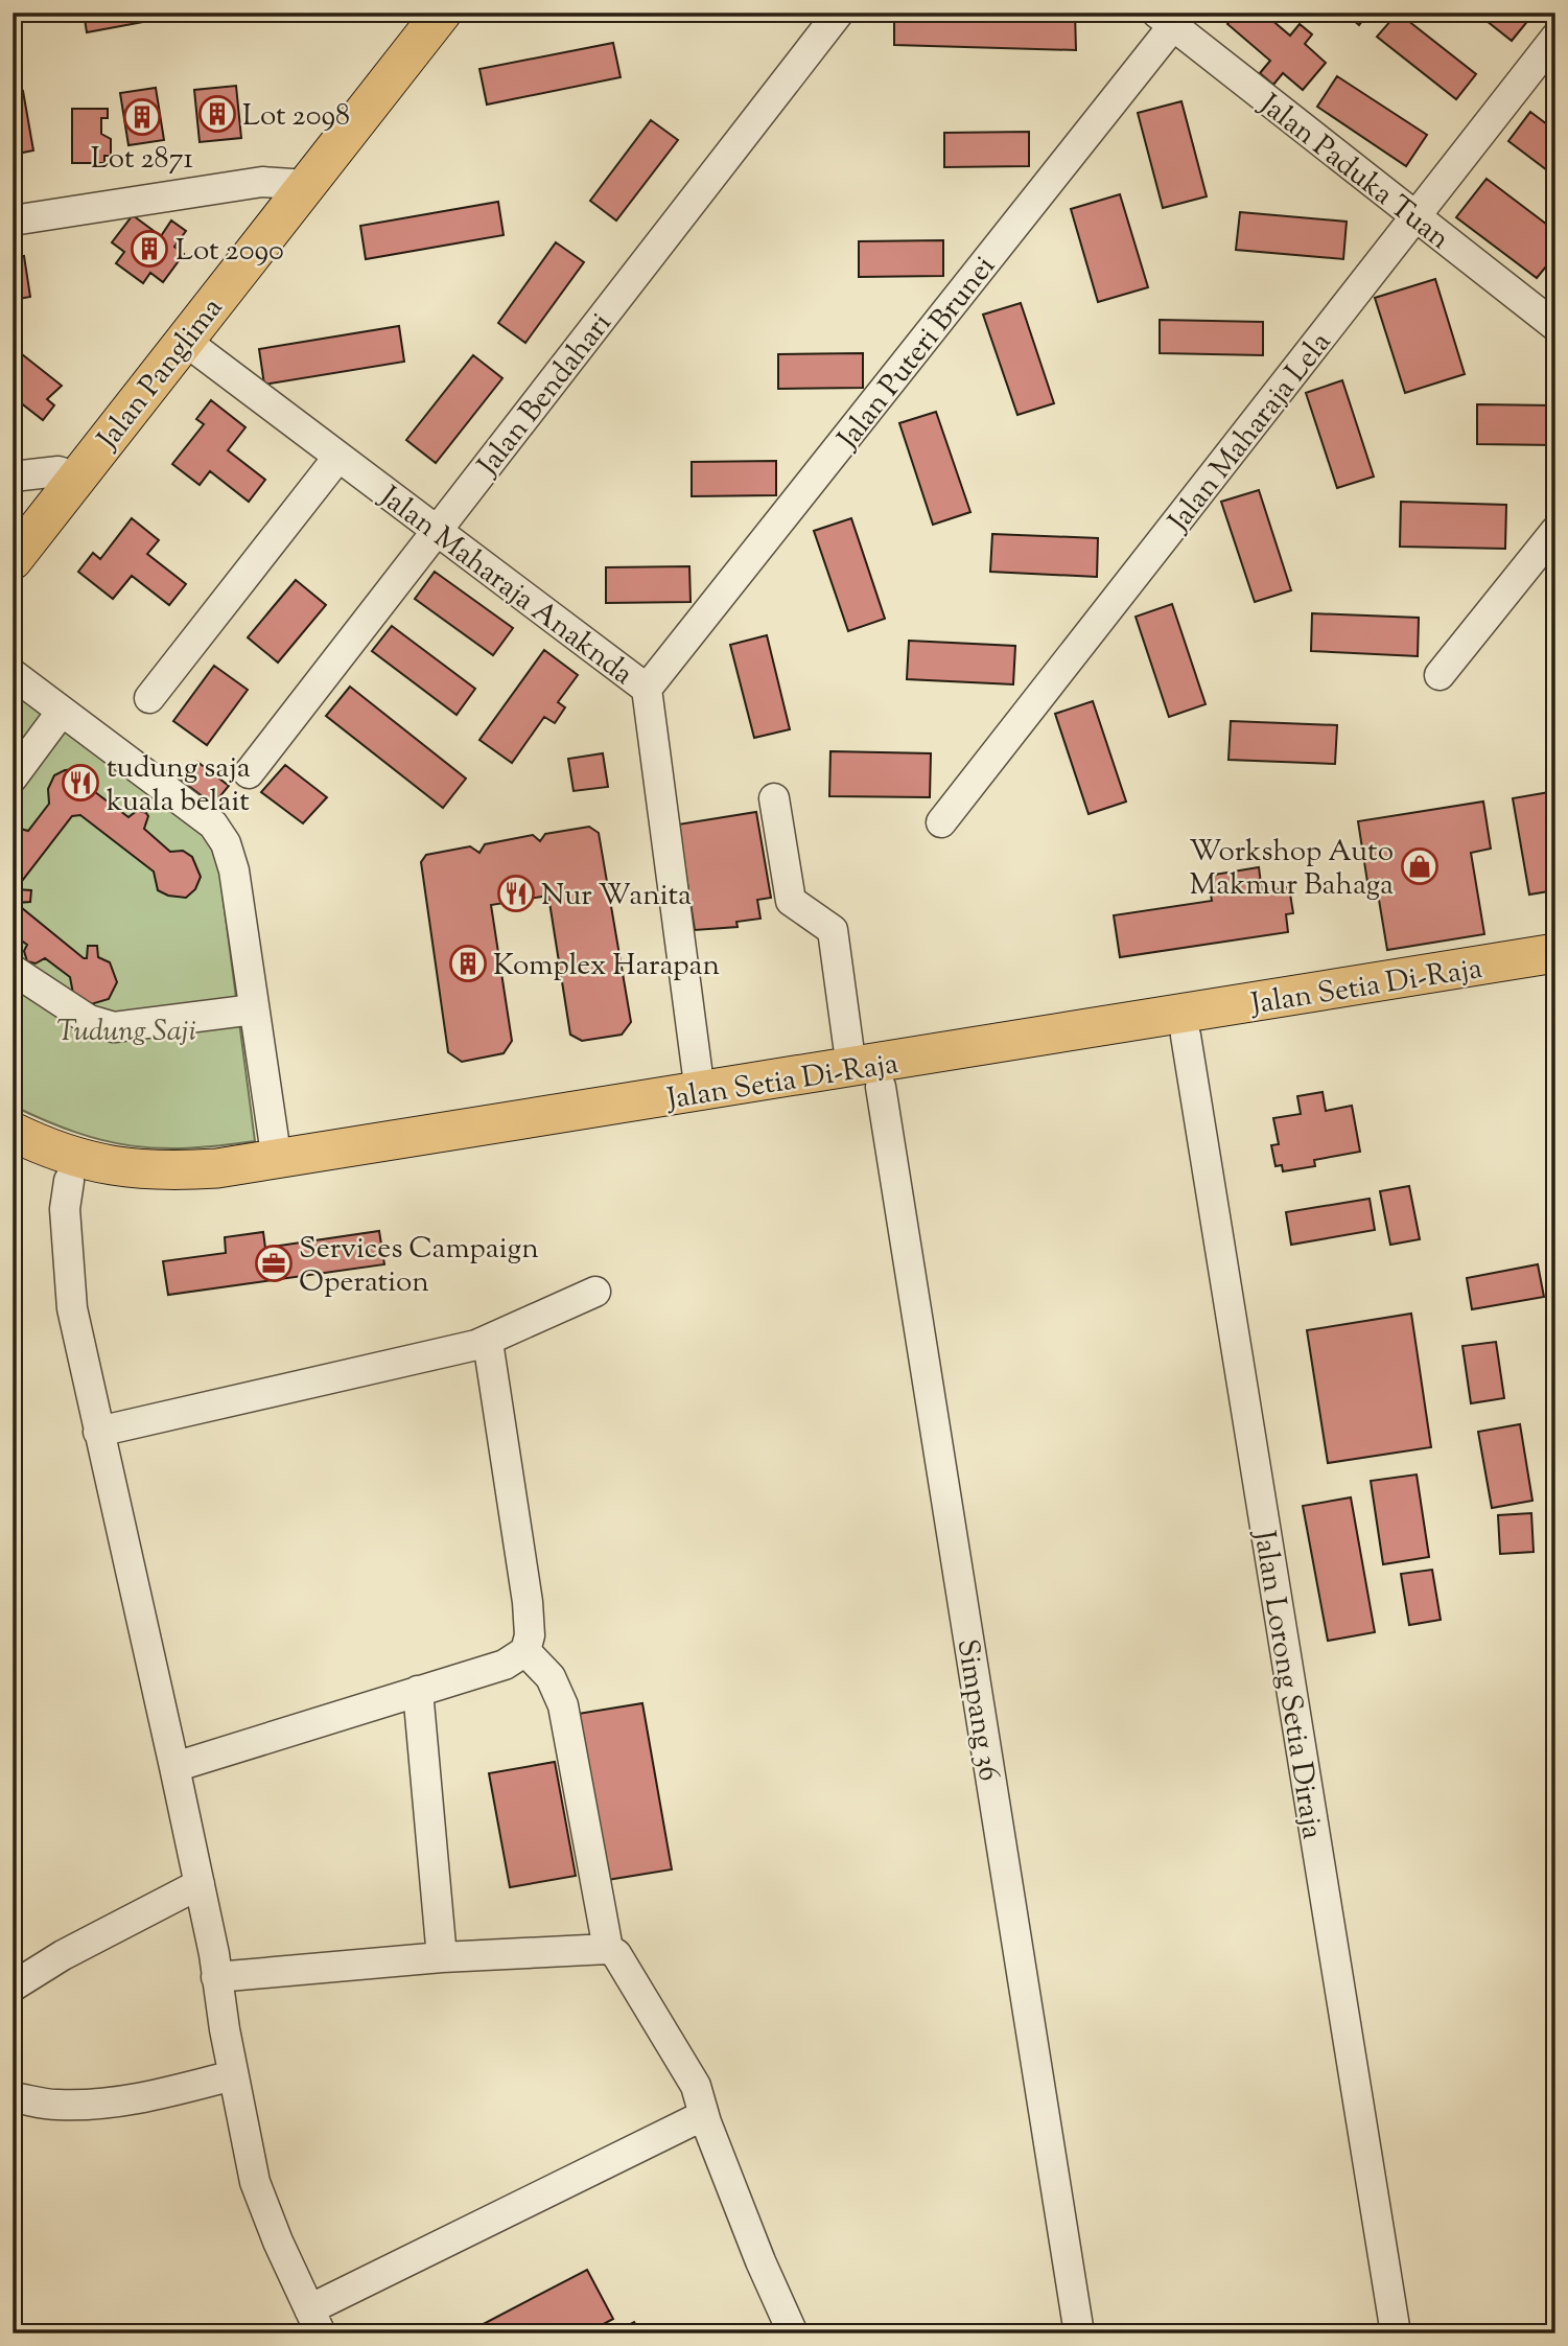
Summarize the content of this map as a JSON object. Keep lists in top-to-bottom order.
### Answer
{
  "streets": {
    "main road": ["Jalan Panglima", "Jalan Setia Di-Raja"],
    "street": [
      "Jalan Paduka Tuan",
      "Jalan Puteri Brunei",
      "Jalan Bendahari",
      "Jalan Maharaja Lela",
      "Jalan Maharaja Anaknda",
      "Jalan Lorong Setia Diraja",
      "Simpang 36"
    ]
  },
  "crossings": [
    ["Jalan Paduka Tuan", "Jalan Puteri Brunei"],
    ["Jalan Paduka Tuan", "Jalan Maharaja Lela"],
    ["Jalan Puteri Brunei", "Jalan Maharaja Anaknda"],
    ["Jalan Panglima", "Jalan Maharaja Anaknda"],
    ["Jalan Bendahari", "Jalan Maharaja Anaknda"],
    ["Jalan Maharaja Anaknda", "Jalan Setia Di-Raja"],
    ["Jalan Setia Di-Raja", "Jalan Lorong Setia Diraja"],
    ["Jalan Setia Di-Raja", "Simpang 36"]
  ],
  "parks": ["Tudung Saji"],
  "places": {
    "building": [
      "Lot 2098",
      "Lot 2871",
      "Lot 2090",
      "Komplex Harapan"
    ],
    "restaurant": ["tudung saja kuala belait", "Nur Wanita"],
    "shop": ["Workshop Auto Makmur Bahaga"],
    "office": ["Services Campaign Operation"]
  }
}
